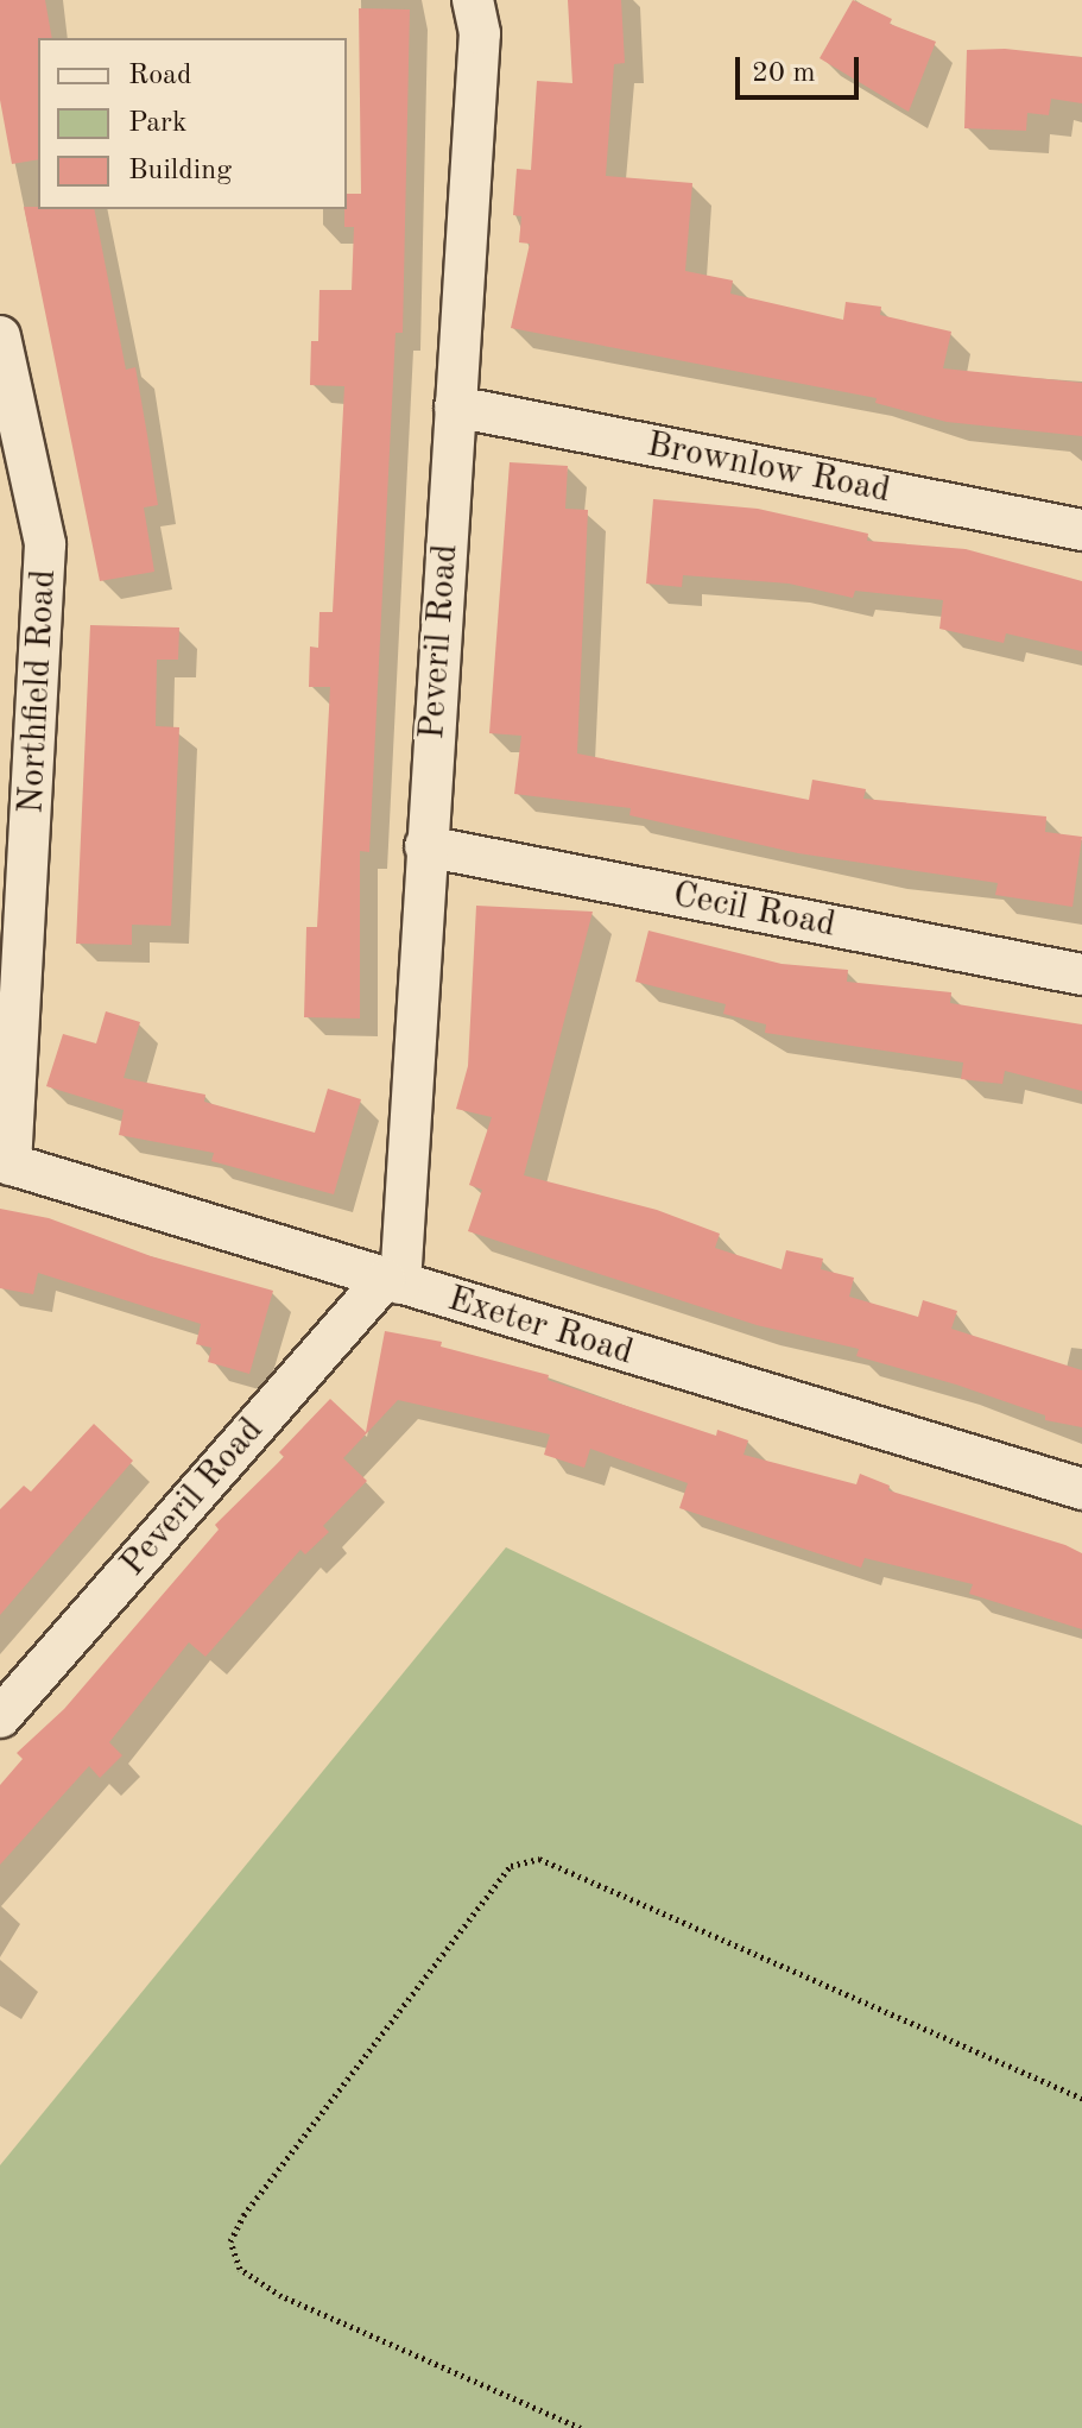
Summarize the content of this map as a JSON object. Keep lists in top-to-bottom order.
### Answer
{
  "streets": {
    "street": [
      "Brownlow Road",
      "Peveril Road",
      "Northfield Road",
      "Cecil Road",
      "Exeter Road"
    ]
  },
  "crossings": [
    ["Brownlow Road", "Peveril Road"],
    ["Peveril Road", "Cecil Road"],
    ["Peveril Road", "Exeter Road"],
    ["Northfield Road", "Exeter Road"]
  ],
  "legend": ["Road", "Park", "Building"],
  "scale_bar": "20 m"
}
